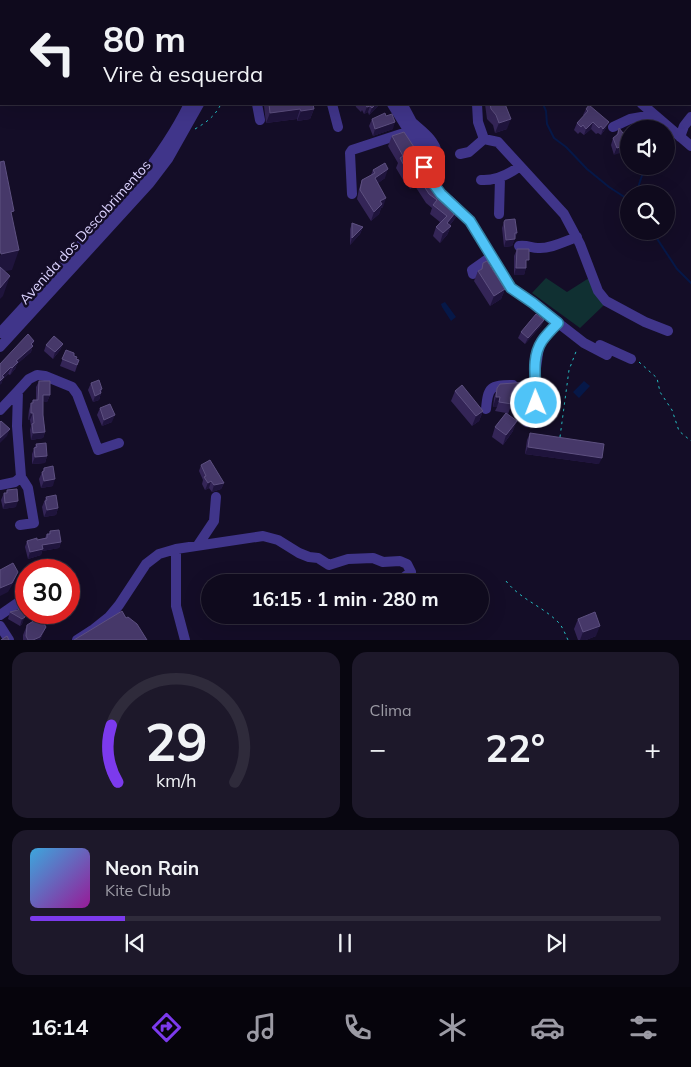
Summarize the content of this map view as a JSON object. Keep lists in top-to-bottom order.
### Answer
{
  "streets": {
    "street": ["Avenida dos Descobrimentos"]
  },
  "page": {
    "turn": ["80 m", "Vire à esquerda"],
    "limit": "30",
    "trip": "16:15 · 1 min · 280 m",
    "tile": "Clima",
    "heat": ["−", "22°", "+"],
    "song": ["Neon Rain", "Kite Club"],
    "tabs": "16:14",
    "gauge": ["29", "km/h"]
  }
}
